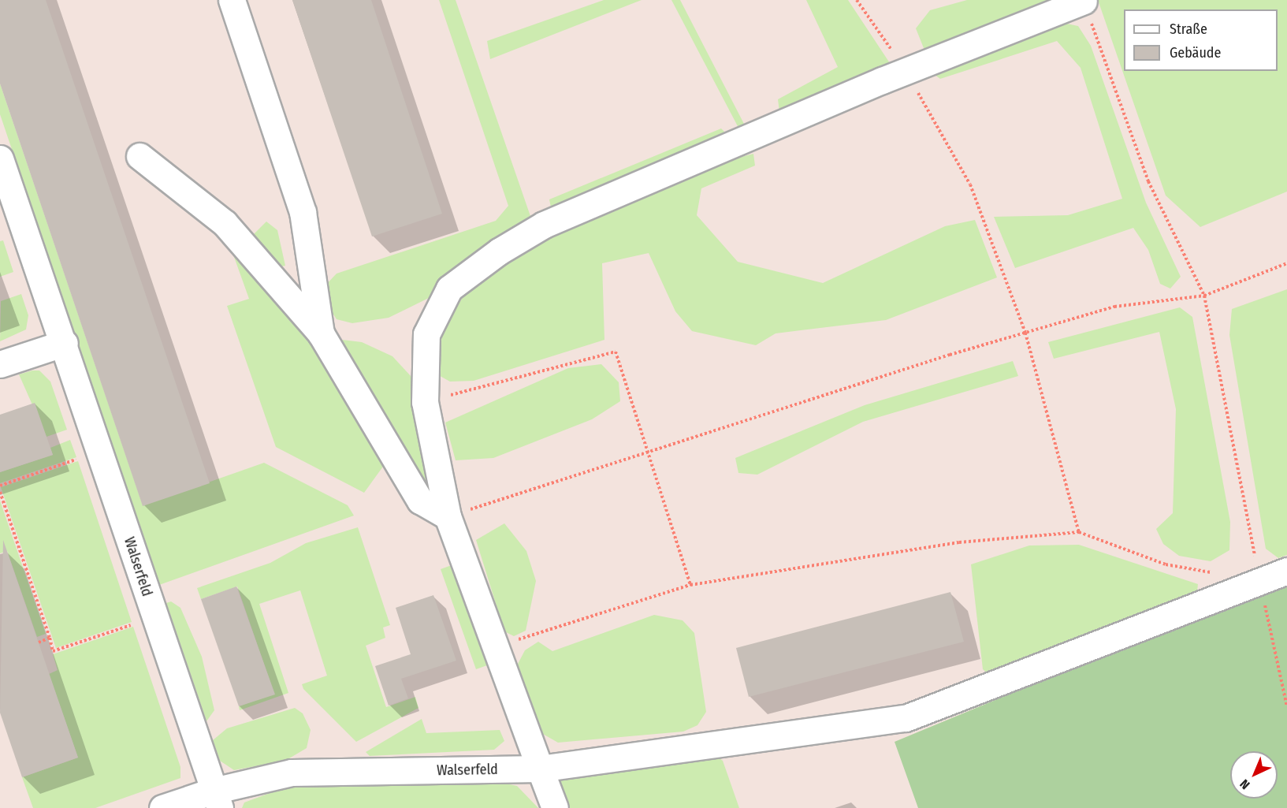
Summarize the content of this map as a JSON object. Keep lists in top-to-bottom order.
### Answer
{
  "streets": {
    "lane": ["Walserfeld"]
  },
  "legend": ["Straße", "Gebäude"],
  "north": "bottom left"
}
